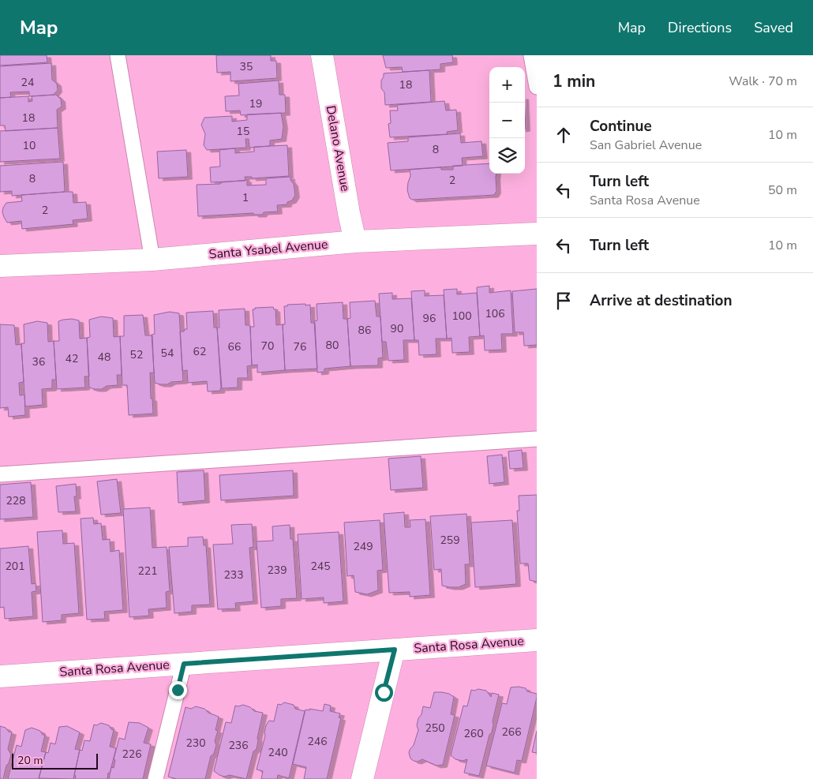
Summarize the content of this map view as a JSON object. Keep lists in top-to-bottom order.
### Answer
{
  "streets": {
    "street": ["Delano Avenue", "Santa Ysabel Avenue", "Santa Rosa Avenue"]
  },
  "crossings": [
    ["Delano Avenue", "Santa Ysabel Avenue"]
  ],
  "house_numbers": [
    "35",
    "24",
    "18",
    "19",
    "18",
    "15",
    "10",
    "8",
    "8",
    "2",
    "1",
    "2",
    "106",
    "100",
    "96",
    "90",
    "86",
    "80",
    "70",
    "66",
    "76",
    "62",
    "54",
    "52",
    "48",
    "42",
    "36",
    "228",
    "259",
    "249",
    "201",
    "245",
    "239",
    "221",
    "233",
    "250",
    "266",
    "260",
    "246",
    "230",
    "236",
    "240",
    "226"
  ],
  "scale_bar": "20 m",
  "page": {
    "header": "Map",
    "nav": ["Map", "Directions", "Saved"],
    "heading": ["1 min", "Walk · 70 m"],
    "map_buttons": ["+", "−"],
    "list": [
      ["Continue", "San Gabriel Avenue", "10 m"],
      ["Turn left", "Santa Rosa Avenue", "50 m"],
      ["Turn left", "10 m"],
      "Arrive at destination"
    ],
    "scale": "20 m"
  }
}
